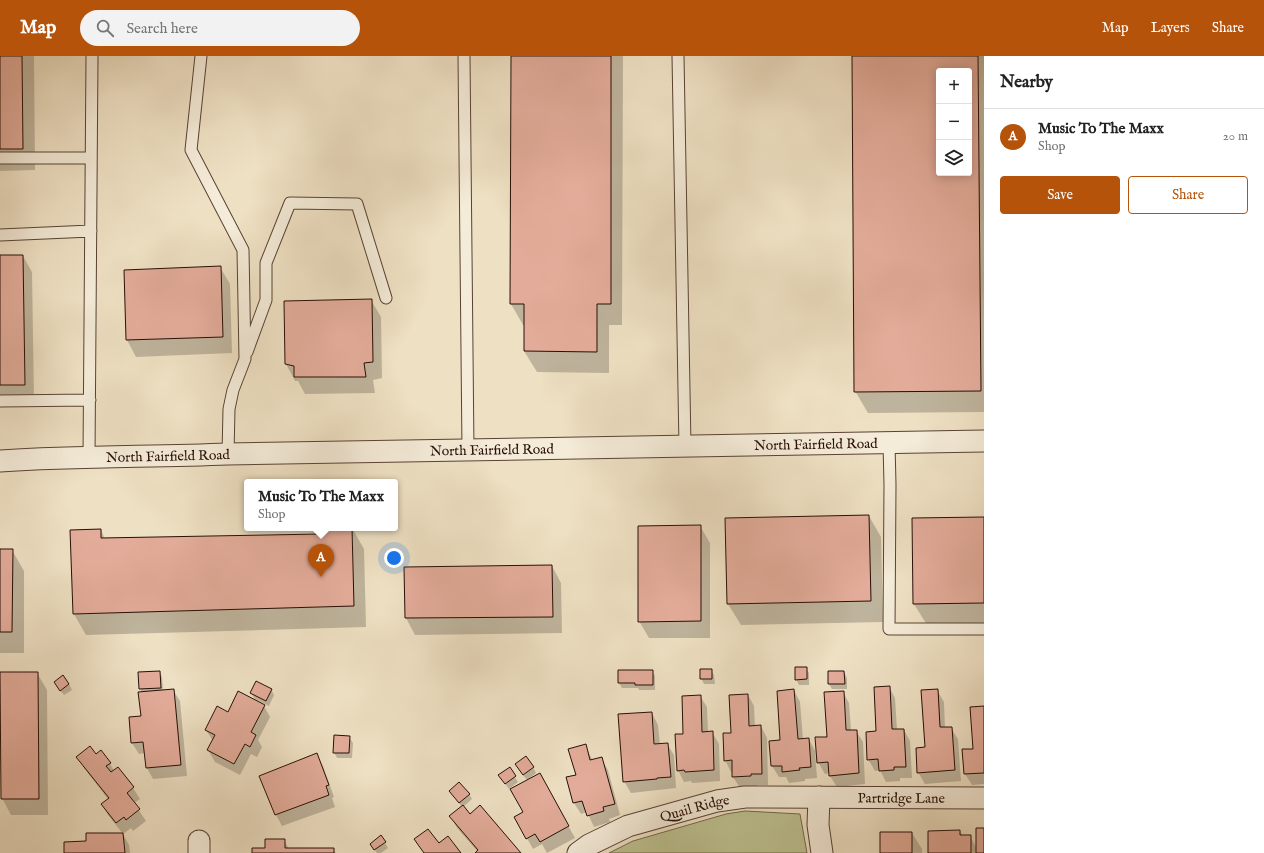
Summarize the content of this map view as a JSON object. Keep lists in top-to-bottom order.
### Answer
{
  "streets": {
    "street": ["North Fairfield Road", "Partridge Lane", "Quail Ridge"]
  },
  "crossings": [
    ["Partridge Lane", "Quail Ridge"]
  ],
  "page": {
    "header": "Map",
    "search": "Search here",
    "nav": ["Map", "Layers", "Share"],
    "heading": "Nearby",
    "map_buttons": ["+", "−"],
    "list": [
      {
        "mark": "A",
        "name": "Music To The Maxx",
        "note": "Shop",
        "value": "20 m"
      }
    ],
    "buttons": ["Save", "Share"],
    "popup": ["Music To The Maxx", "Shop"],
    "pins": "A"
  }
}
